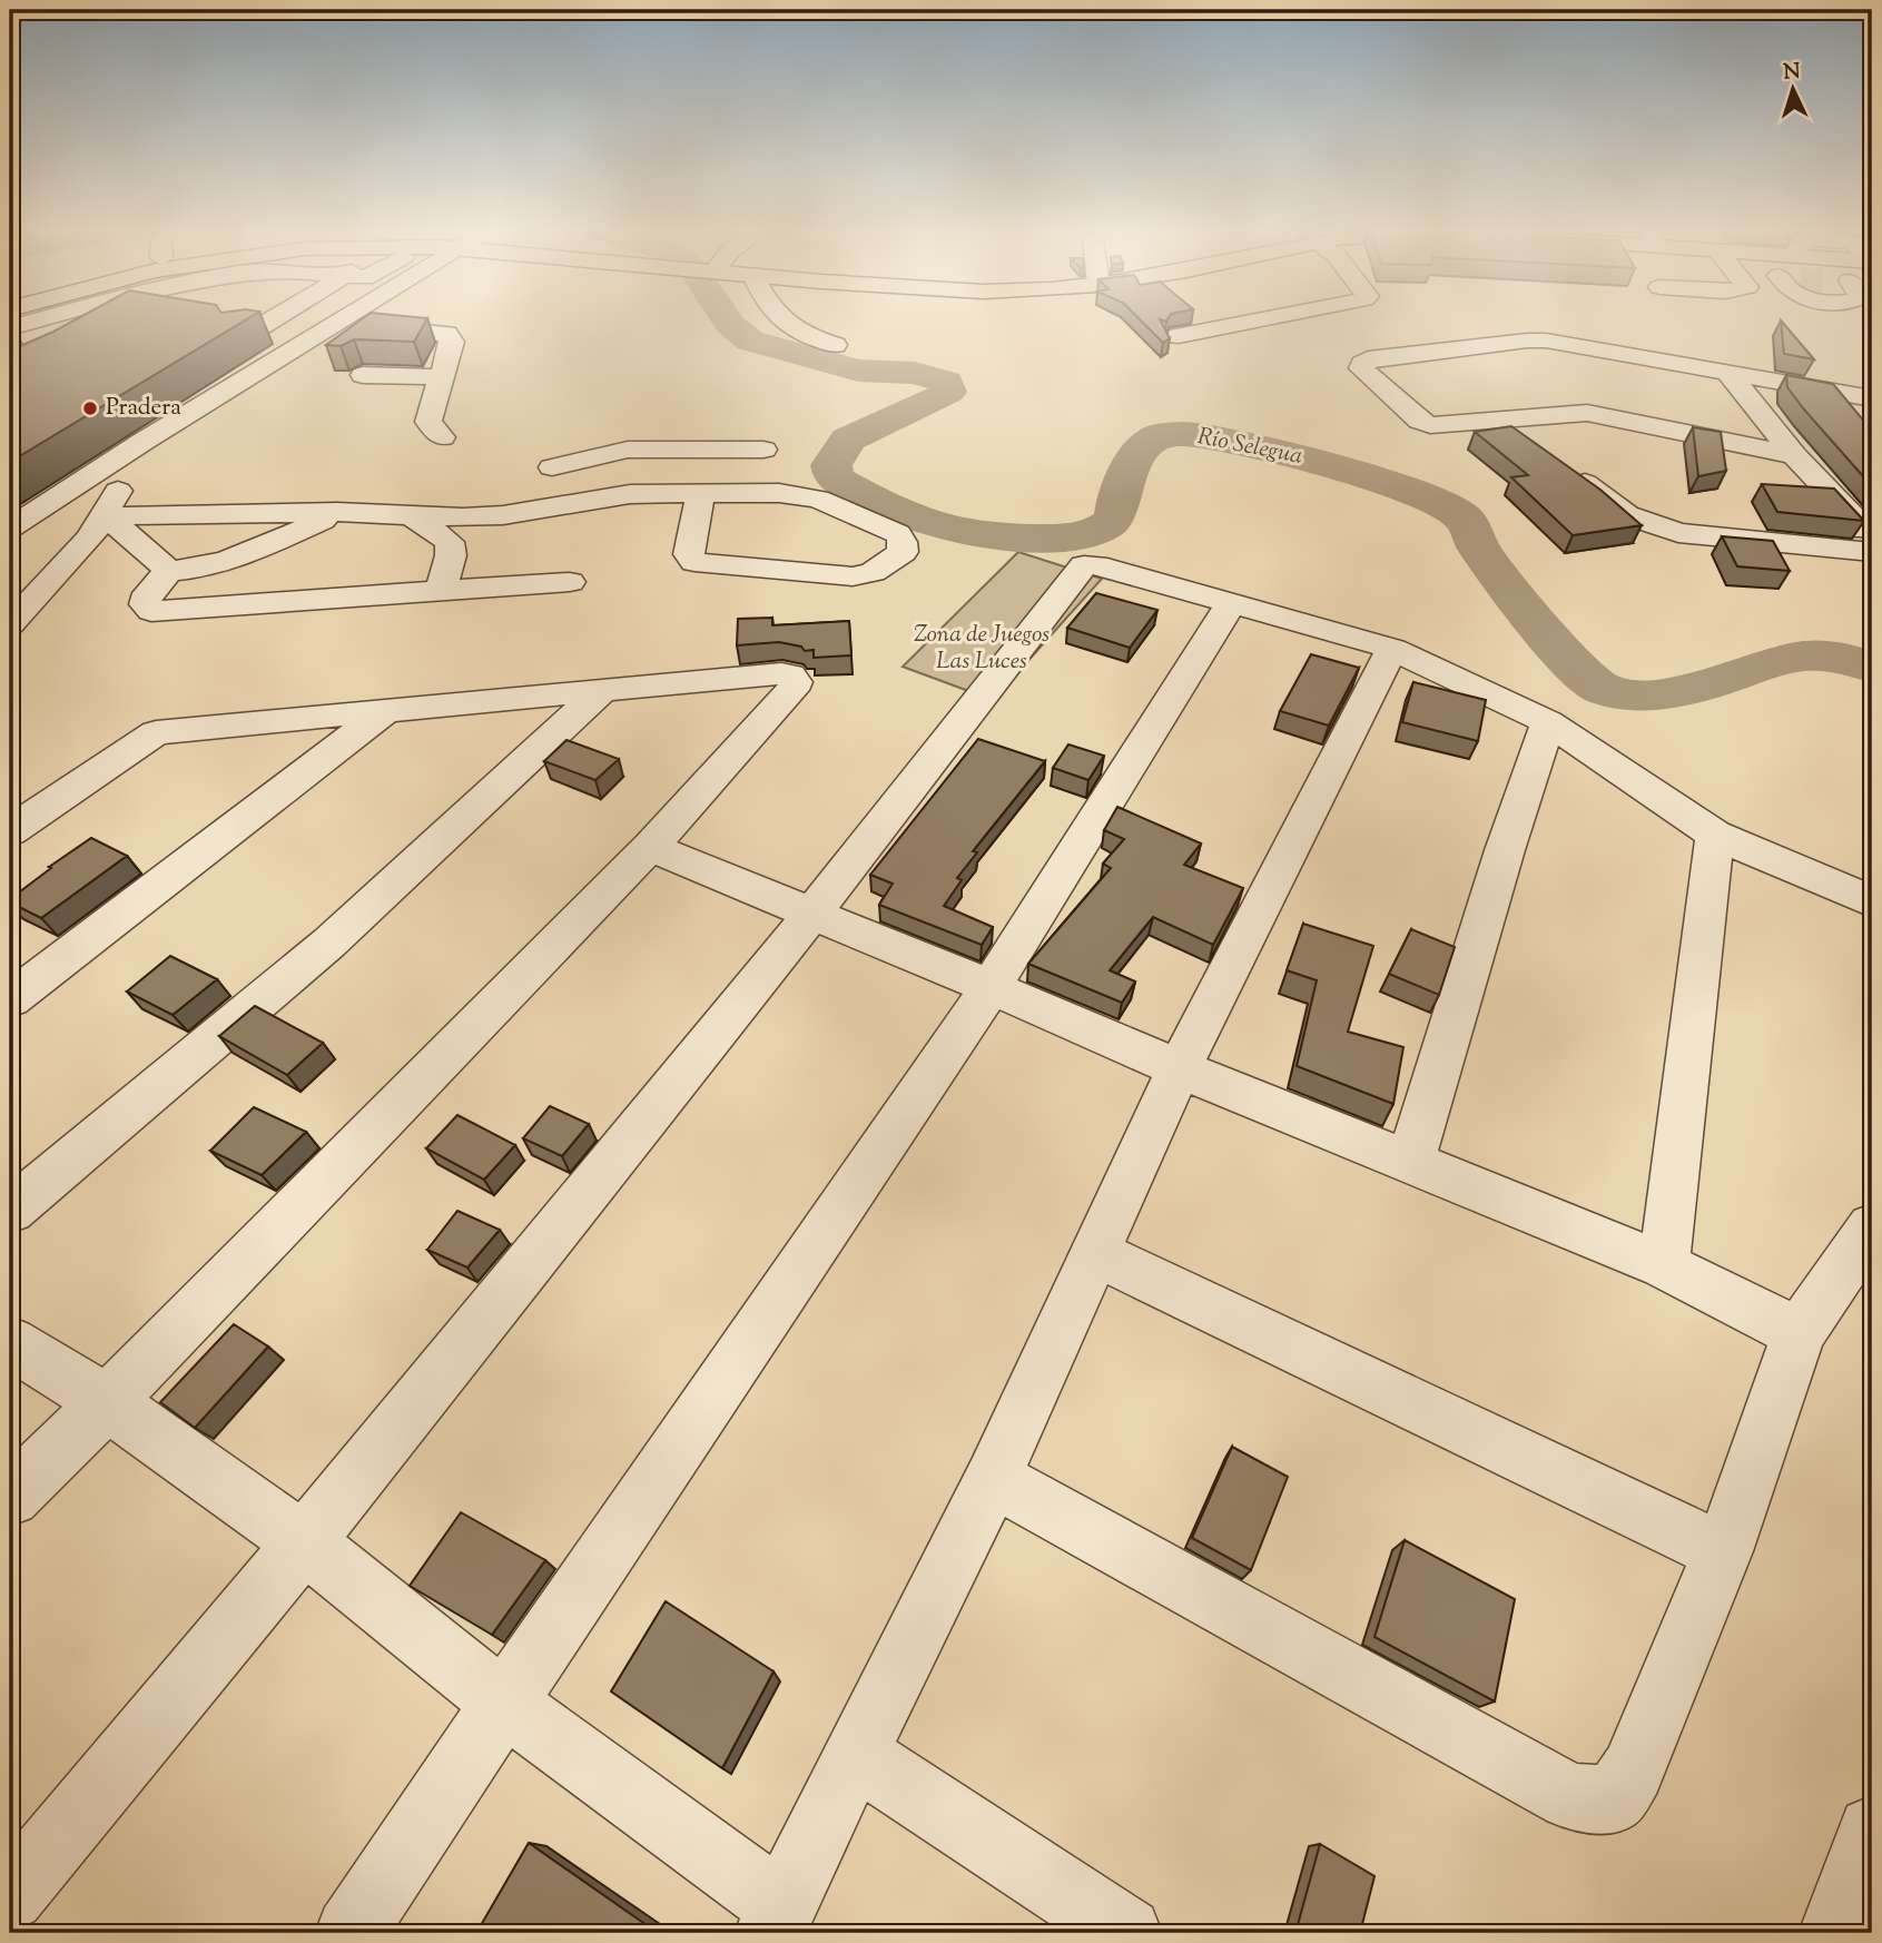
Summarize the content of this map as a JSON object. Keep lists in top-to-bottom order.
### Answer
{
  "water": ["Río Selegua"],
  "parks": ["Zona de Juegos Las Luces"],
  "places": ["Pradera"],
  "north": "top"
}
